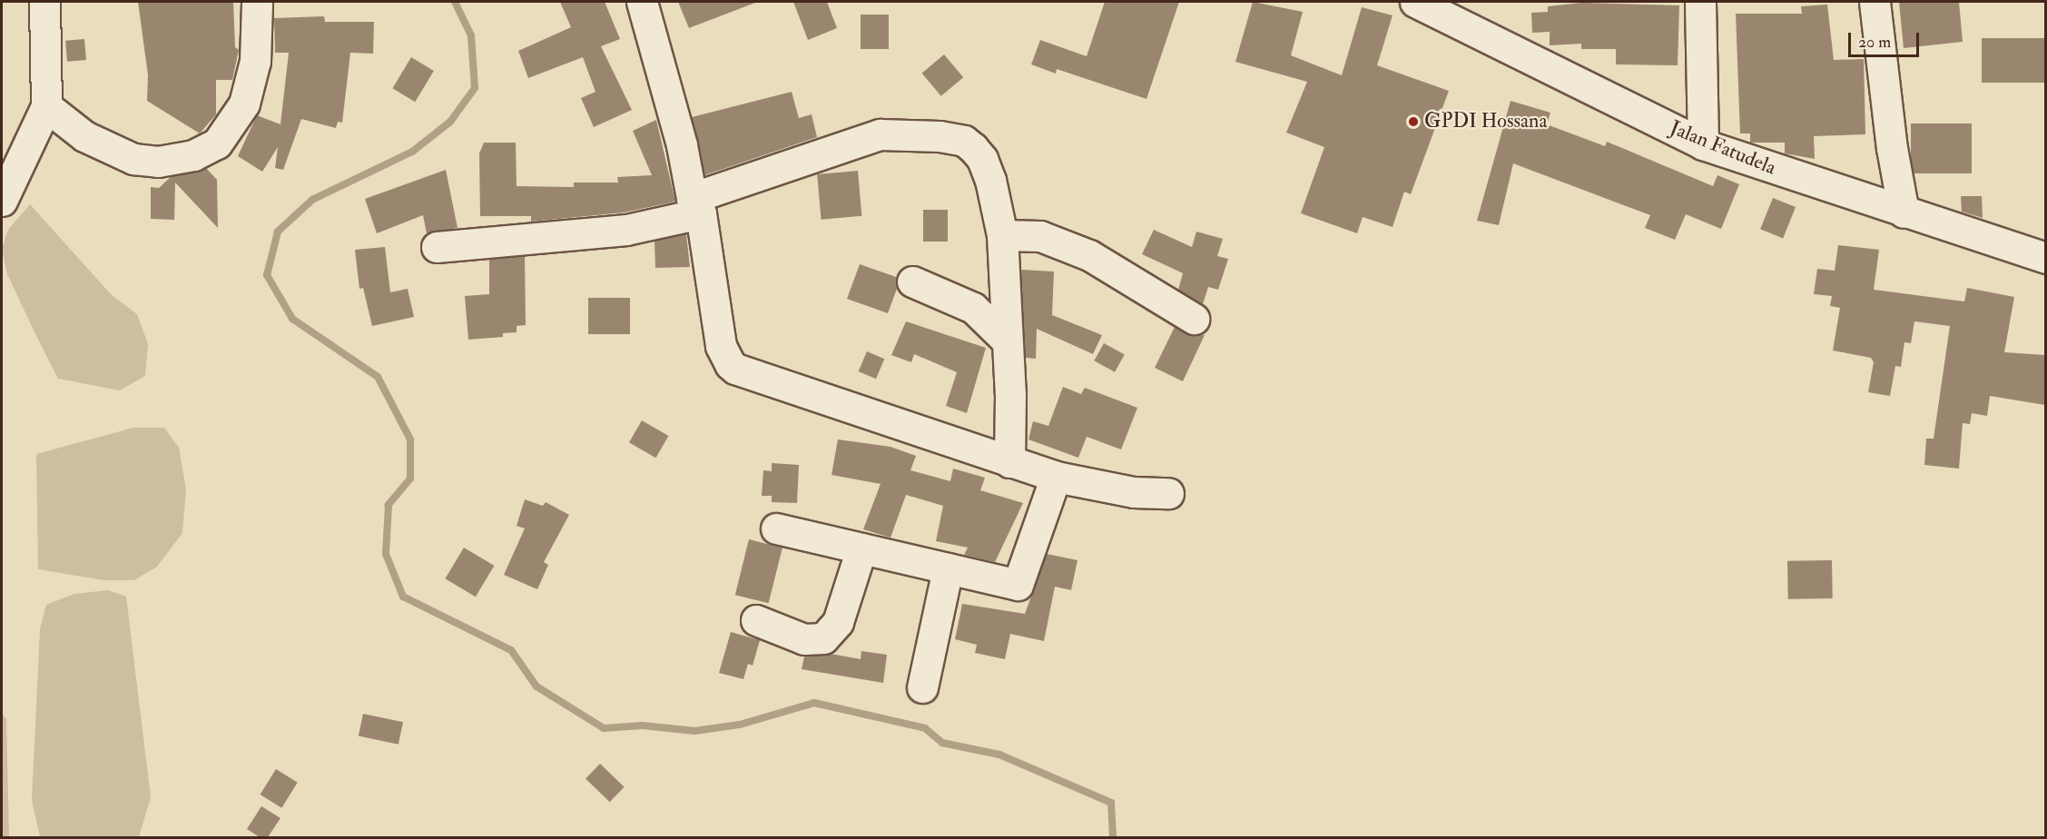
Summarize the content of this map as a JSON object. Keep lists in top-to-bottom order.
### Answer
{
  "streets": {
    "street": ["Jalan Fatudela"]
  },
  "places": ["GPDI Hossana"],
  "scale_bar": "20 m"
}
